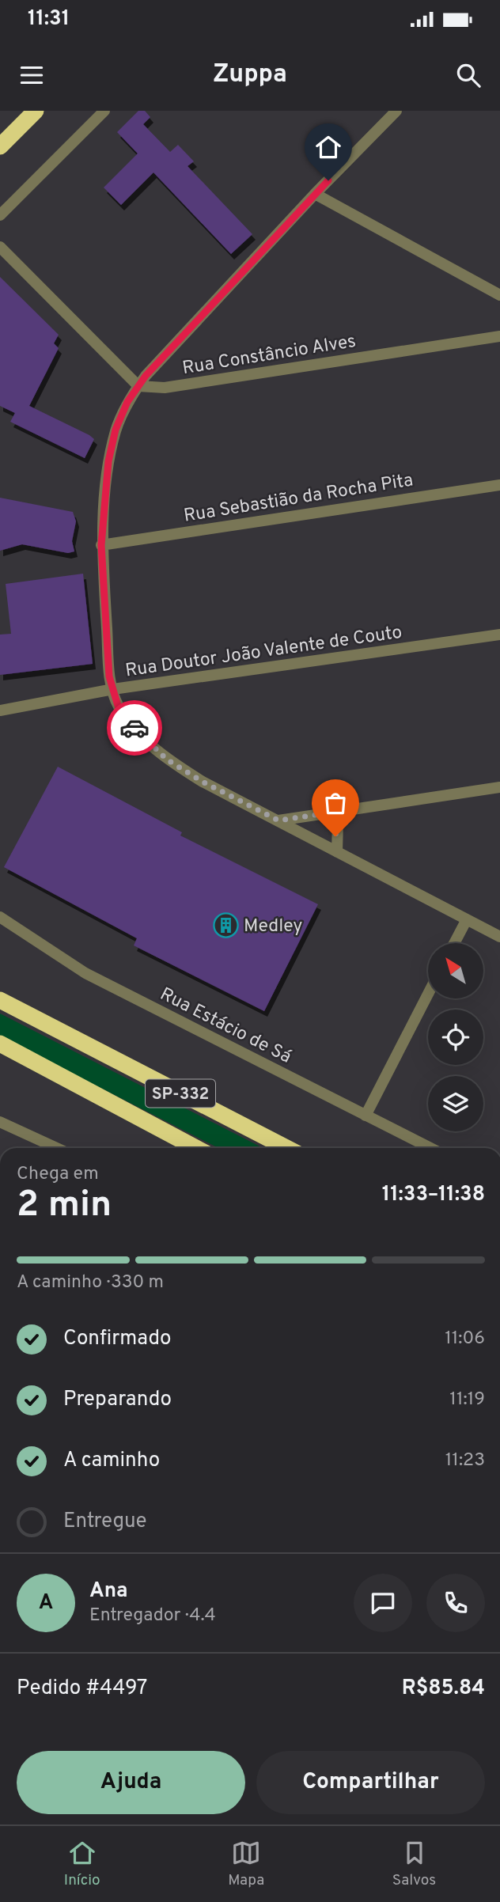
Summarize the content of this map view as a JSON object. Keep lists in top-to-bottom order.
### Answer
{
  "streets": {
    "highway": ["SP-332"],
    "street": [
      "Rua Constâncio Alves",
      "Rua Sebastião da Rocha Pita",
      "Rua Doutor João Valente de Couto",
      "Rua Estácio de Sá"
    ]
  },
  "places": {
    "building": ["Medley"]
  },
  "north": "top left",
  "page": {
    "status": "11:31",
    "header": "Zuppa",
    "heading": ["2 min", "Chega em", "11:33–11:38"],
    "panel": [
      "Ana",
      "Entregador · 4.4",
      "Pedido #4497",
      "R$85.84"
    ],
    "bar": "A caminho · 330 m",
    "list": [
      ["Confirmado", "11:06"],
      ["Preparando", "11:19"],
      ["A caminho", "11:23"],
      "Entregue"
    ],
    "round": "A",
    "buttons": ["Ajuda", "Compartilhar"],
    "tabs": ["Início", "Mapa", "Salvos"]
  }
}
